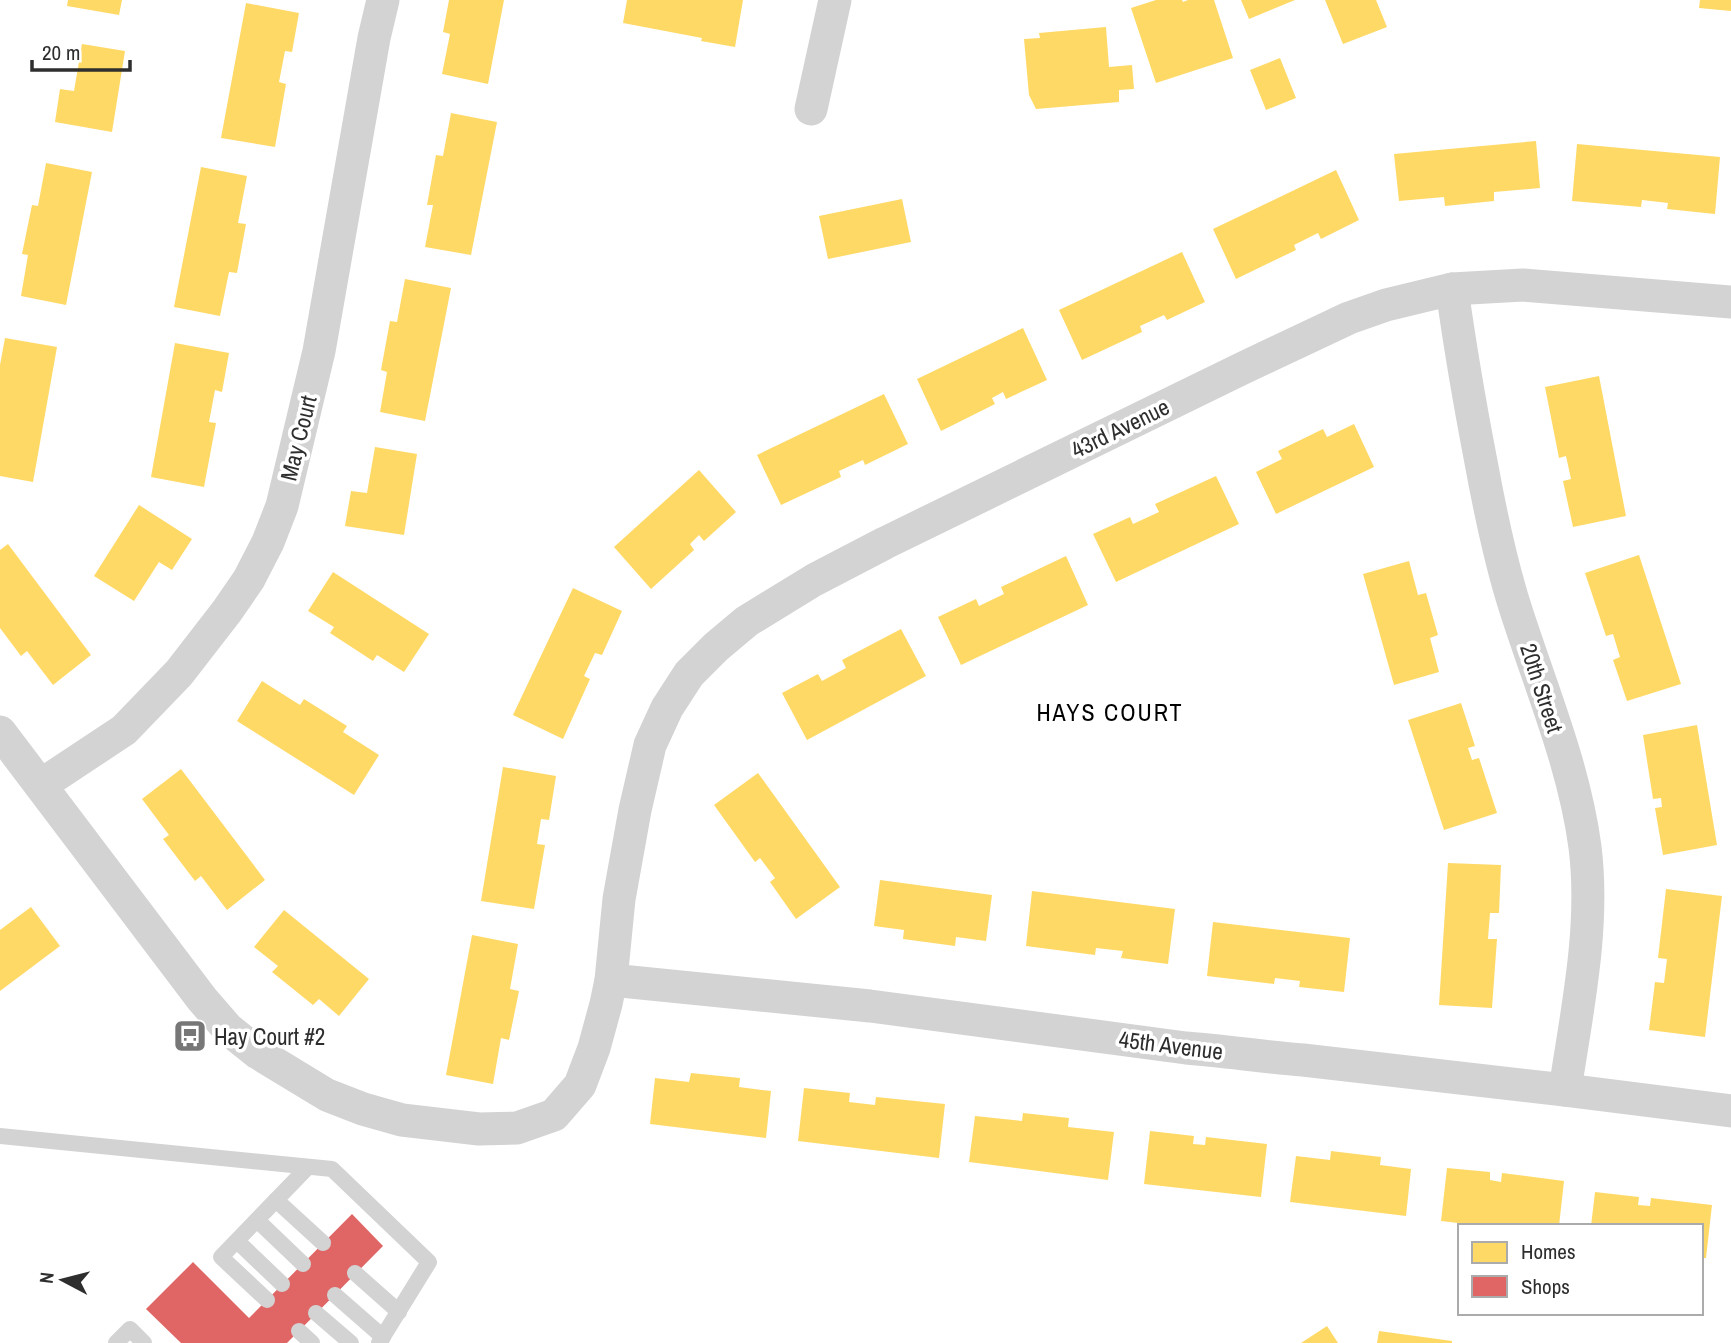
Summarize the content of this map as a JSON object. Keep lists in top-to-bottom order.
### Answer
{
  "streets": {
    "street": [
      "43rd Avenue",
      "May Court",
      "20th Street",
      "45th Avenue"
    ]
  },
  "crossings": [
    ["43rd Avenue", "May Court"],
    ["43rd Avenue", "20th Street"],
    ["43rd Avenue", "45th Avenue"],
    ["20th Street", "45th Avenue"]
  ],
  "districts": ["HAYS COURT"],
  "places": {
    "bus stop": ["Hay Court #2"]
  },
  "legend": ["Homes", "Shops"],
  "scale_bar": "20 m",
  "north": "left"
}
